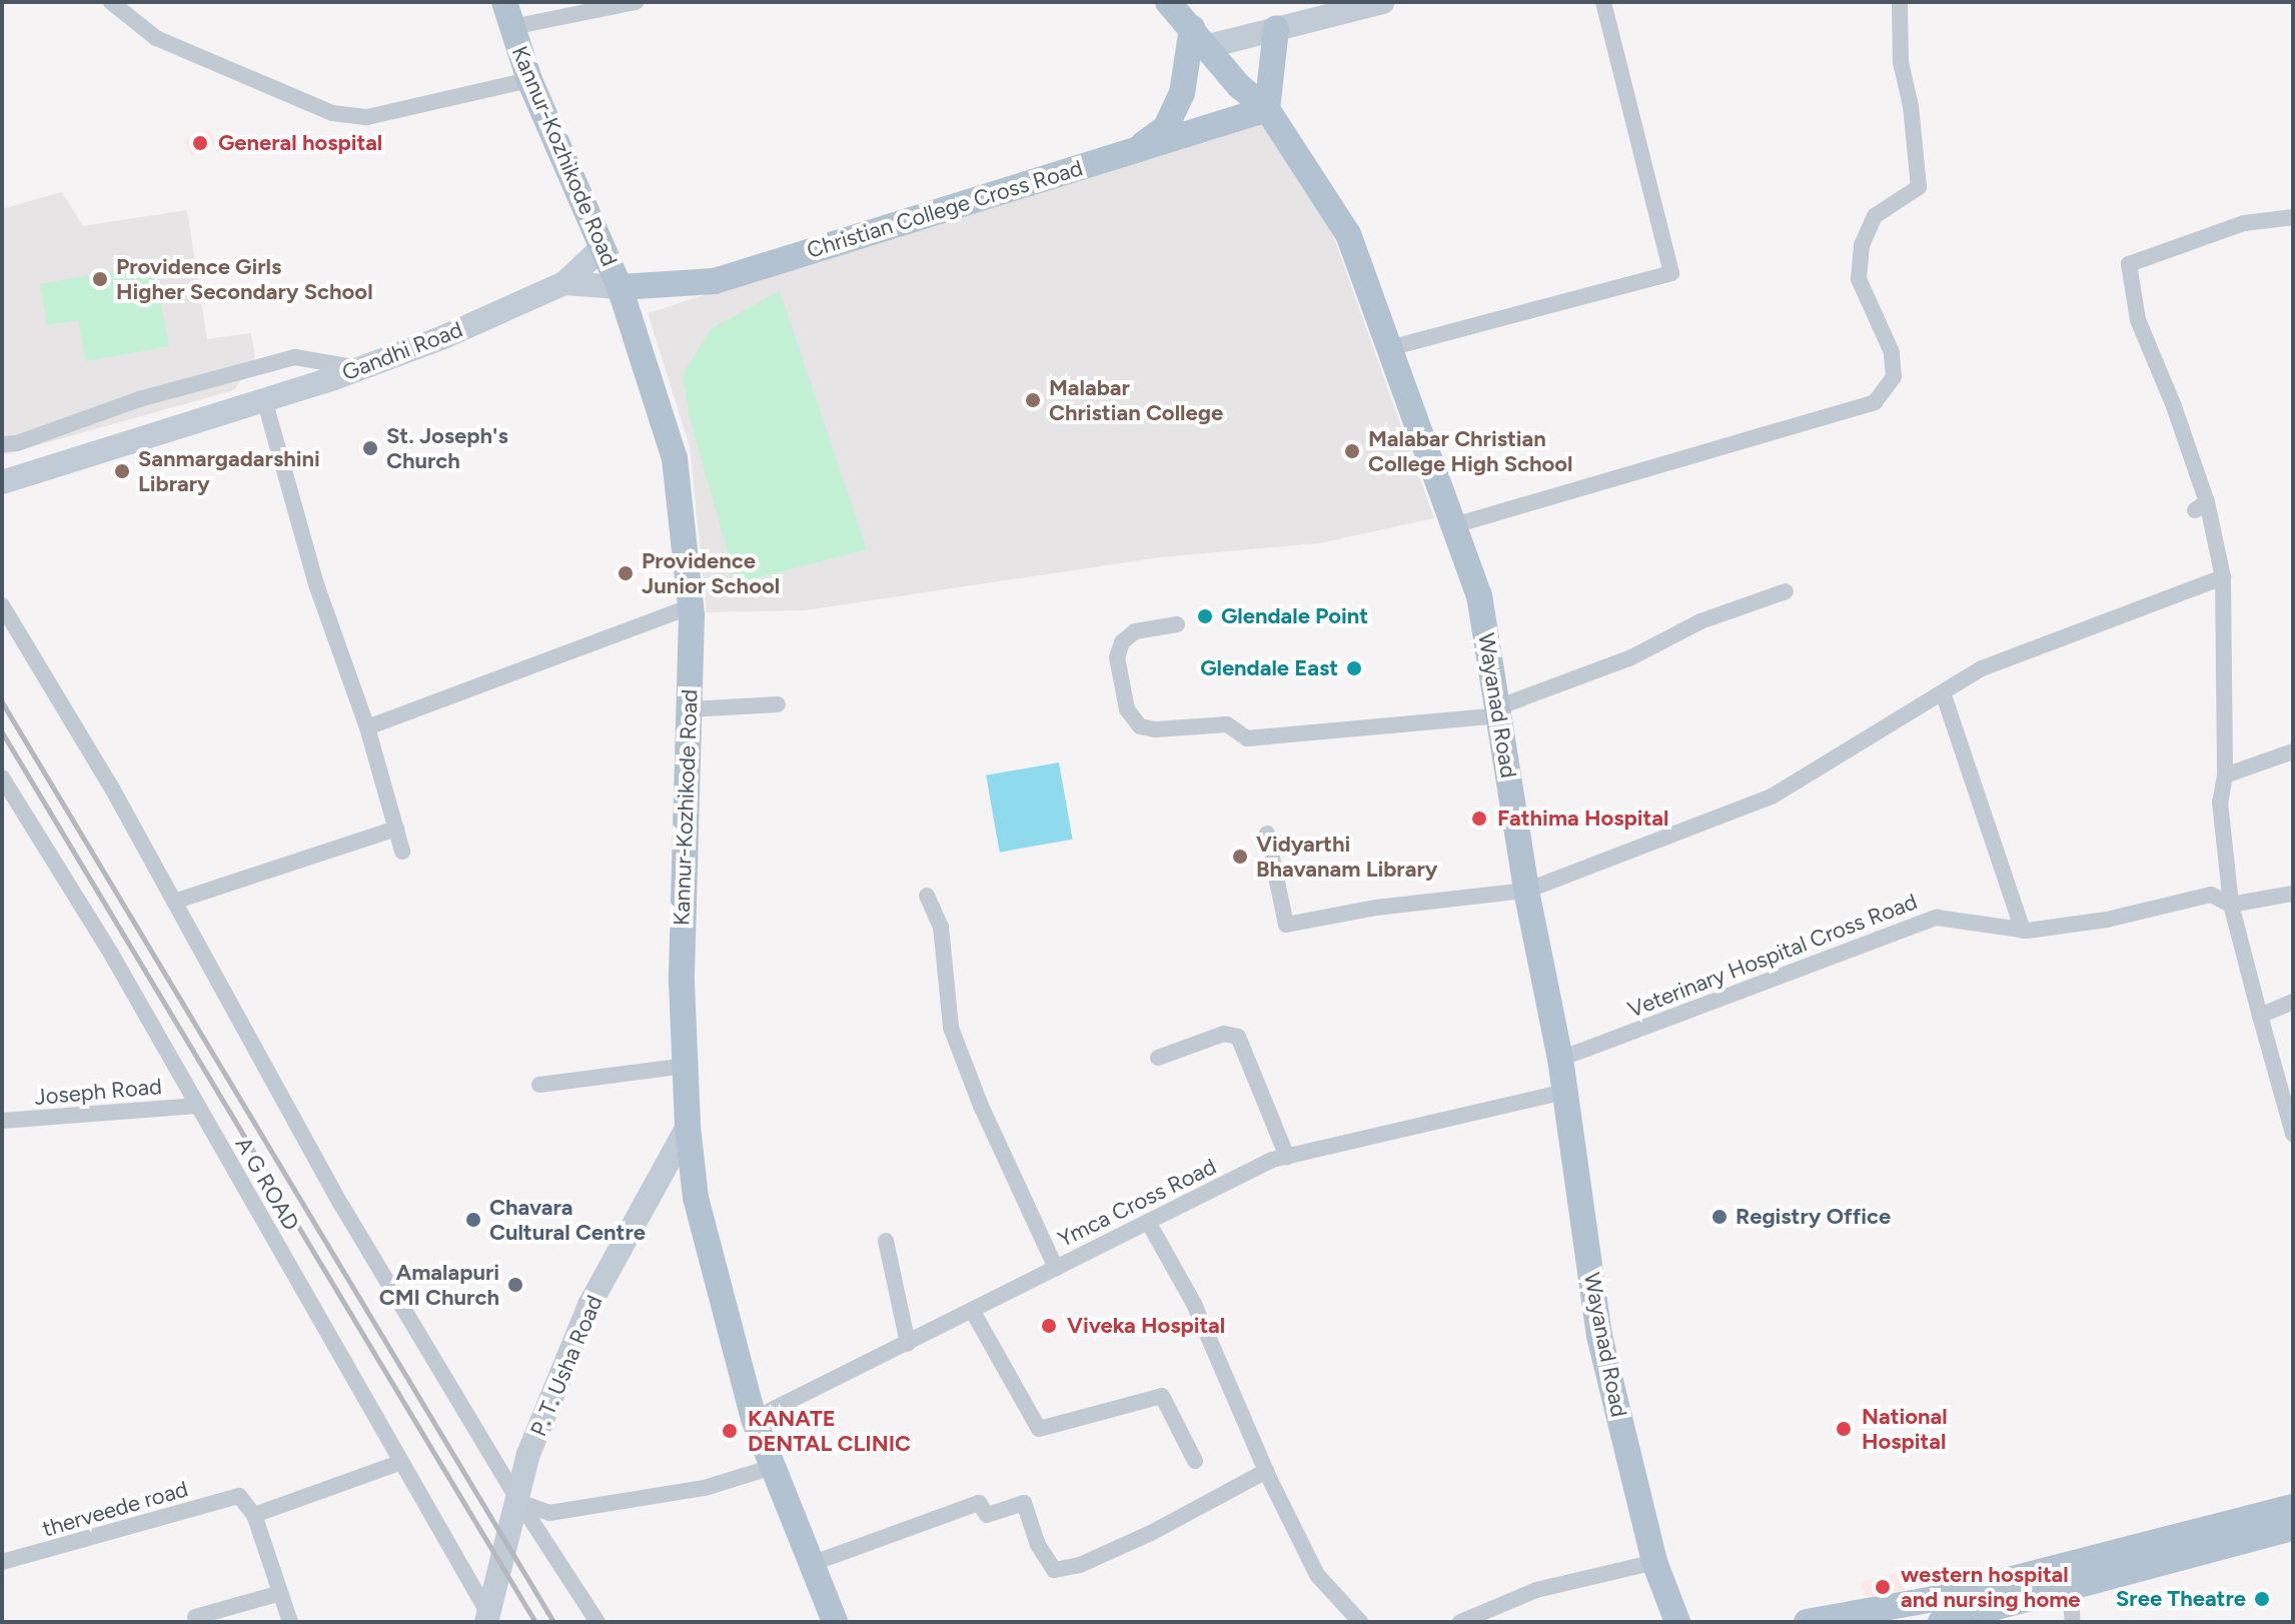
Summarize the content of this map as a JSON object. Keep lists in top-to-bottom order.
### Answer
{
  "streets": {
    "main road": [
      "Kannur-Kozhikode Road",
      "Christian College Cross Road",
      "Gandhi Road",
      "Wayanad Road",
      "P. T. Usha Road"
    ],
    "street": [
      "Veterinary Hospital Cross Road",
      "Joseph Road",
      "A G ROAD",
      "Ymca Cross Road",
      "therveede road"
    ]
  },
  "crossings": [
    ["Kannur-Kozhikode Road", "Christian College Cross Road"],
    ["Kannur-Kozhikode Road", "Gandhi Road"],
    ["Kannur-Kozhikode Road", "Ymca Cross Road"],
    ["Kannur-Kozhikode Road", "P. T. Usha Road"],
    ["Christian College Cross Road", "Gandhi Road"],
    ["Christian College Cross Road", "Wayanad Road"],
    ["Wayanad Road", "Veterinary Hospital Cross Road"],
    ["Wayanad Road", "Ymca Cross Road"],
    ["Joseph Road", "A G ROAD"],
    ["A G ROAD", "P. T. Usha Road"]
  ],
  "places": [
    "General hospital",
    "Providence Girls Higher Secondary School",
    "Malabar Christian College",
    "St. Joseph's Church",
    "Malabar Christian College High School",
    "Sanmargadarshini Library",
    "Providence Junior School",
    "Glendale Point",
    "Glendale East",
    "Fathima Hospital",
    "Vidyarthi Bhavanam Library",
    "Registry Office",
    "Chavara Cultural Centre",
    "Amalapuri CMI Church",
    "Viveka Hospital",
    "National Hospital",
    "KANATE DENTAL CLINIC",
    "western hospital and nursing home",
    "Sree Theatre"
  ]
}
